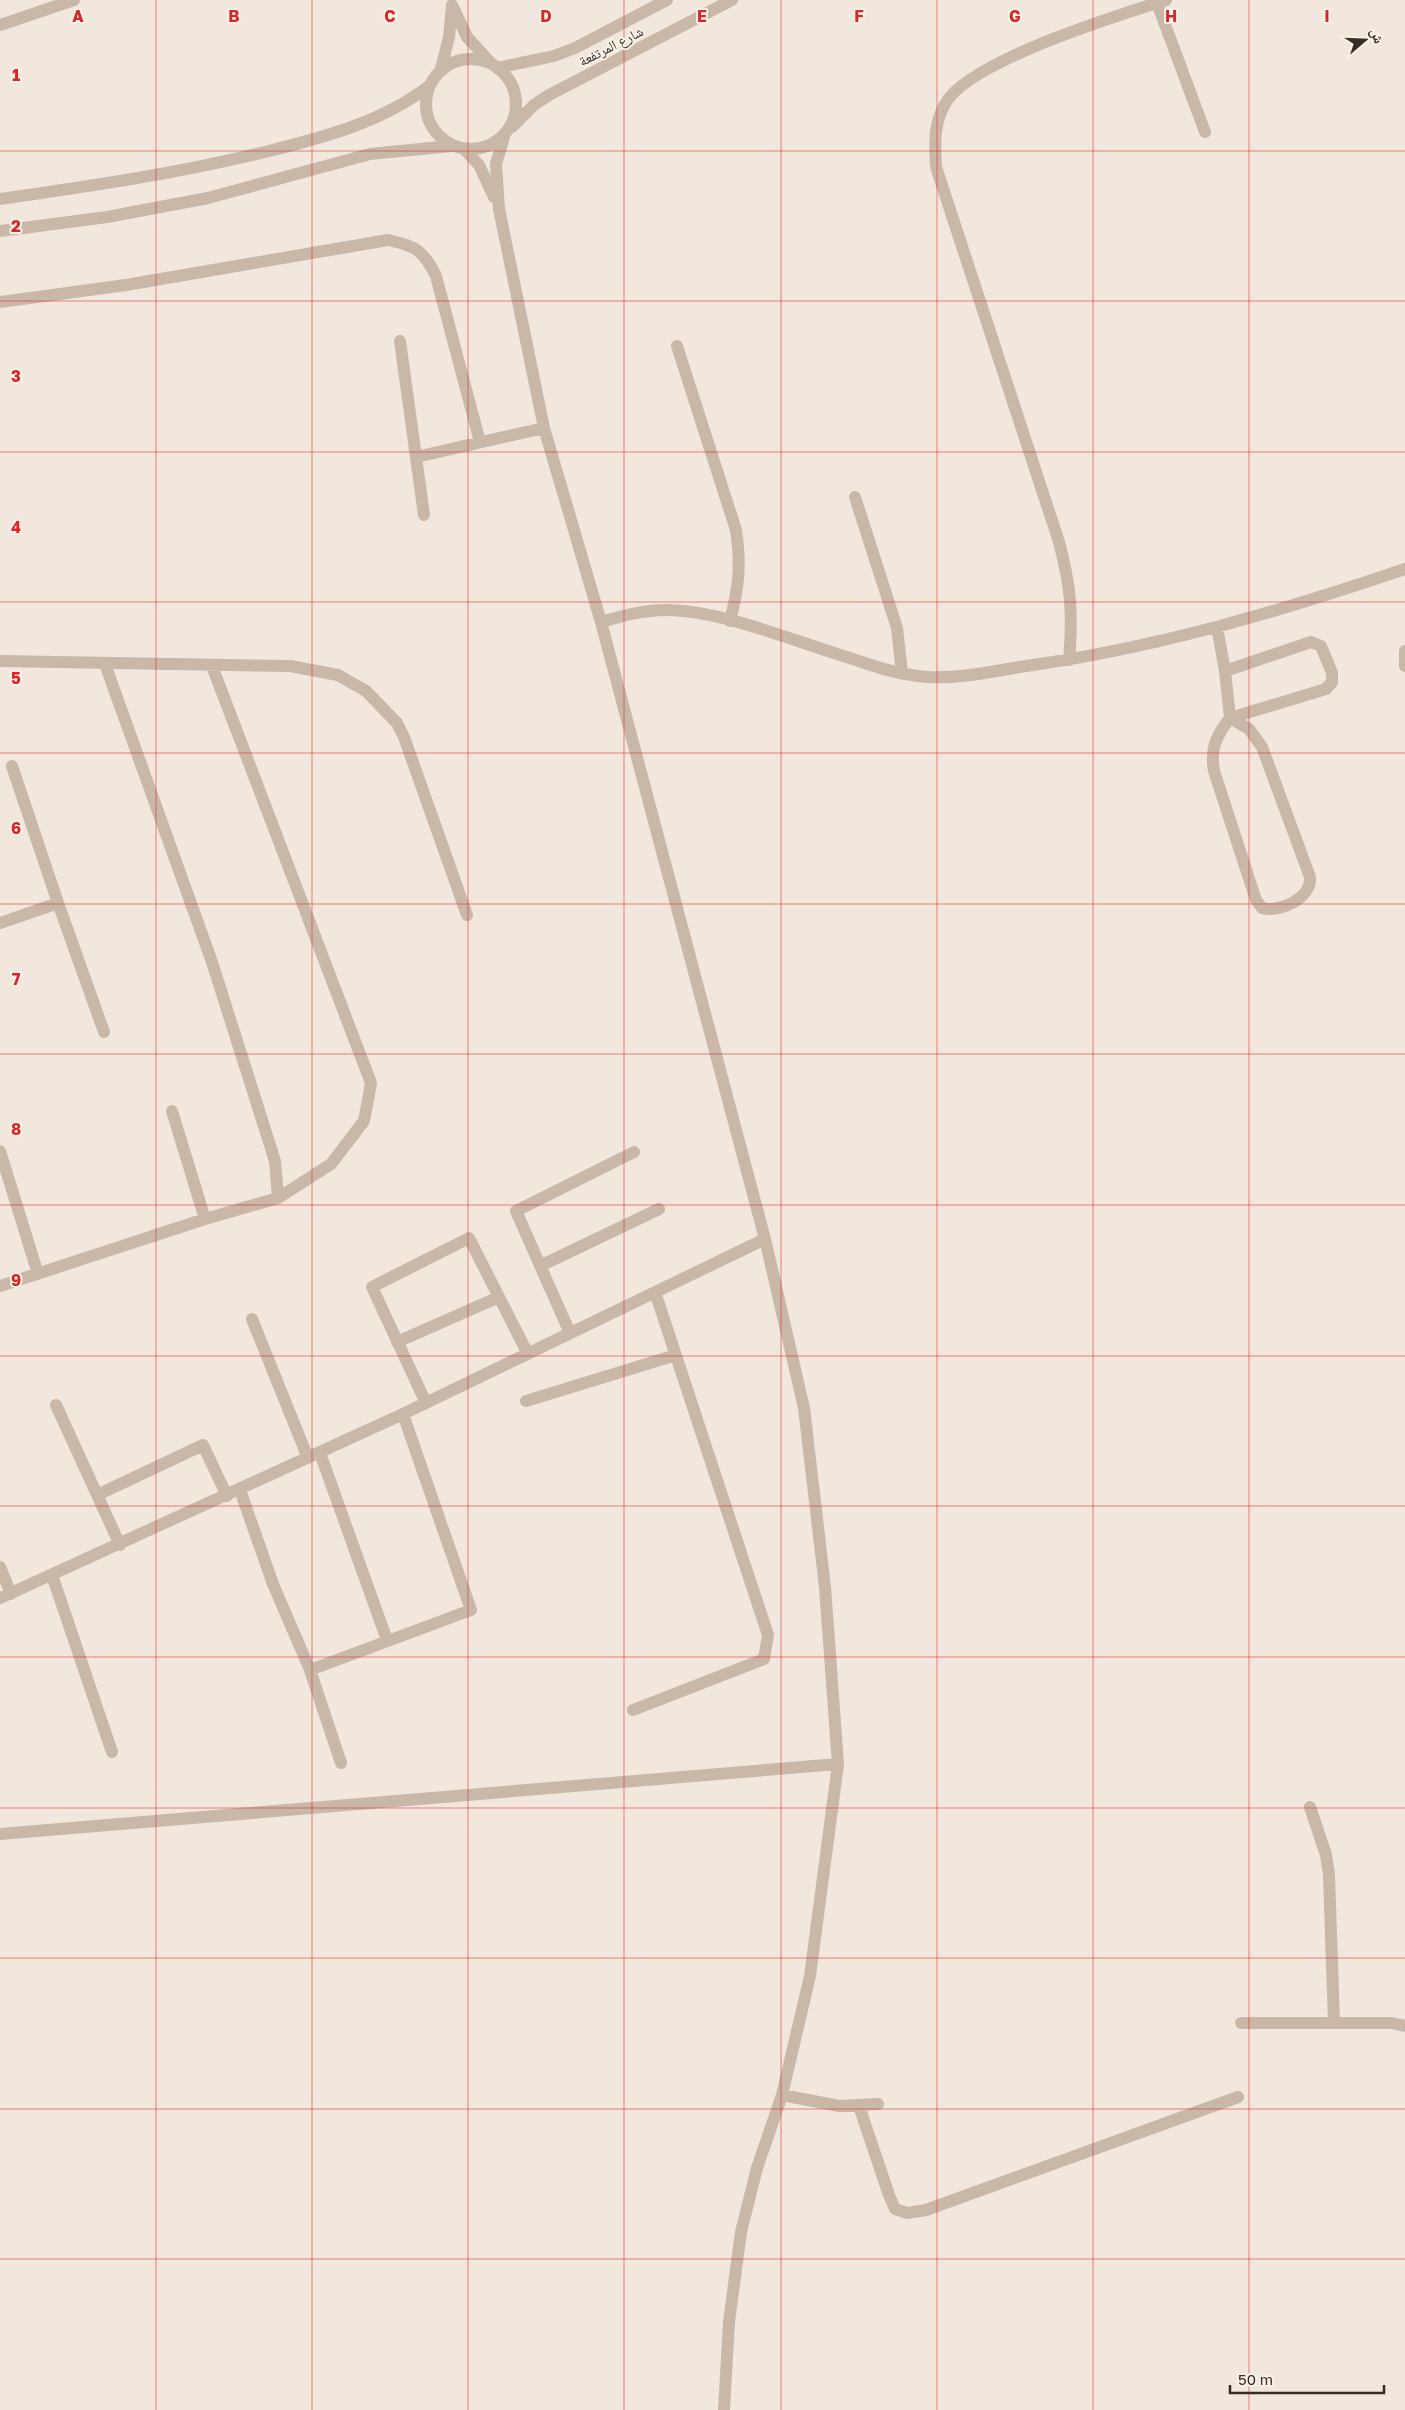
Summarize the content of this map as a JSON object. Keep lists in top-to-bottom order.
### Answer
{
  "streets": {
    "lane": ["شارع المرتفعة"]
  },
  "scale_bar": "50 m",
  "north": "right",
  "grid": {
    "columns": [
      "A",
      "B",
      "C",
      "D",
      "E",
      "F",
      "G",
      "H",
      "I"
    ],
    "rows": [
      "1",
      "2",
      "3",
      "4",
      "5",
      "6",
      "7",
      "8",
      "9"
    ]
  }
}
